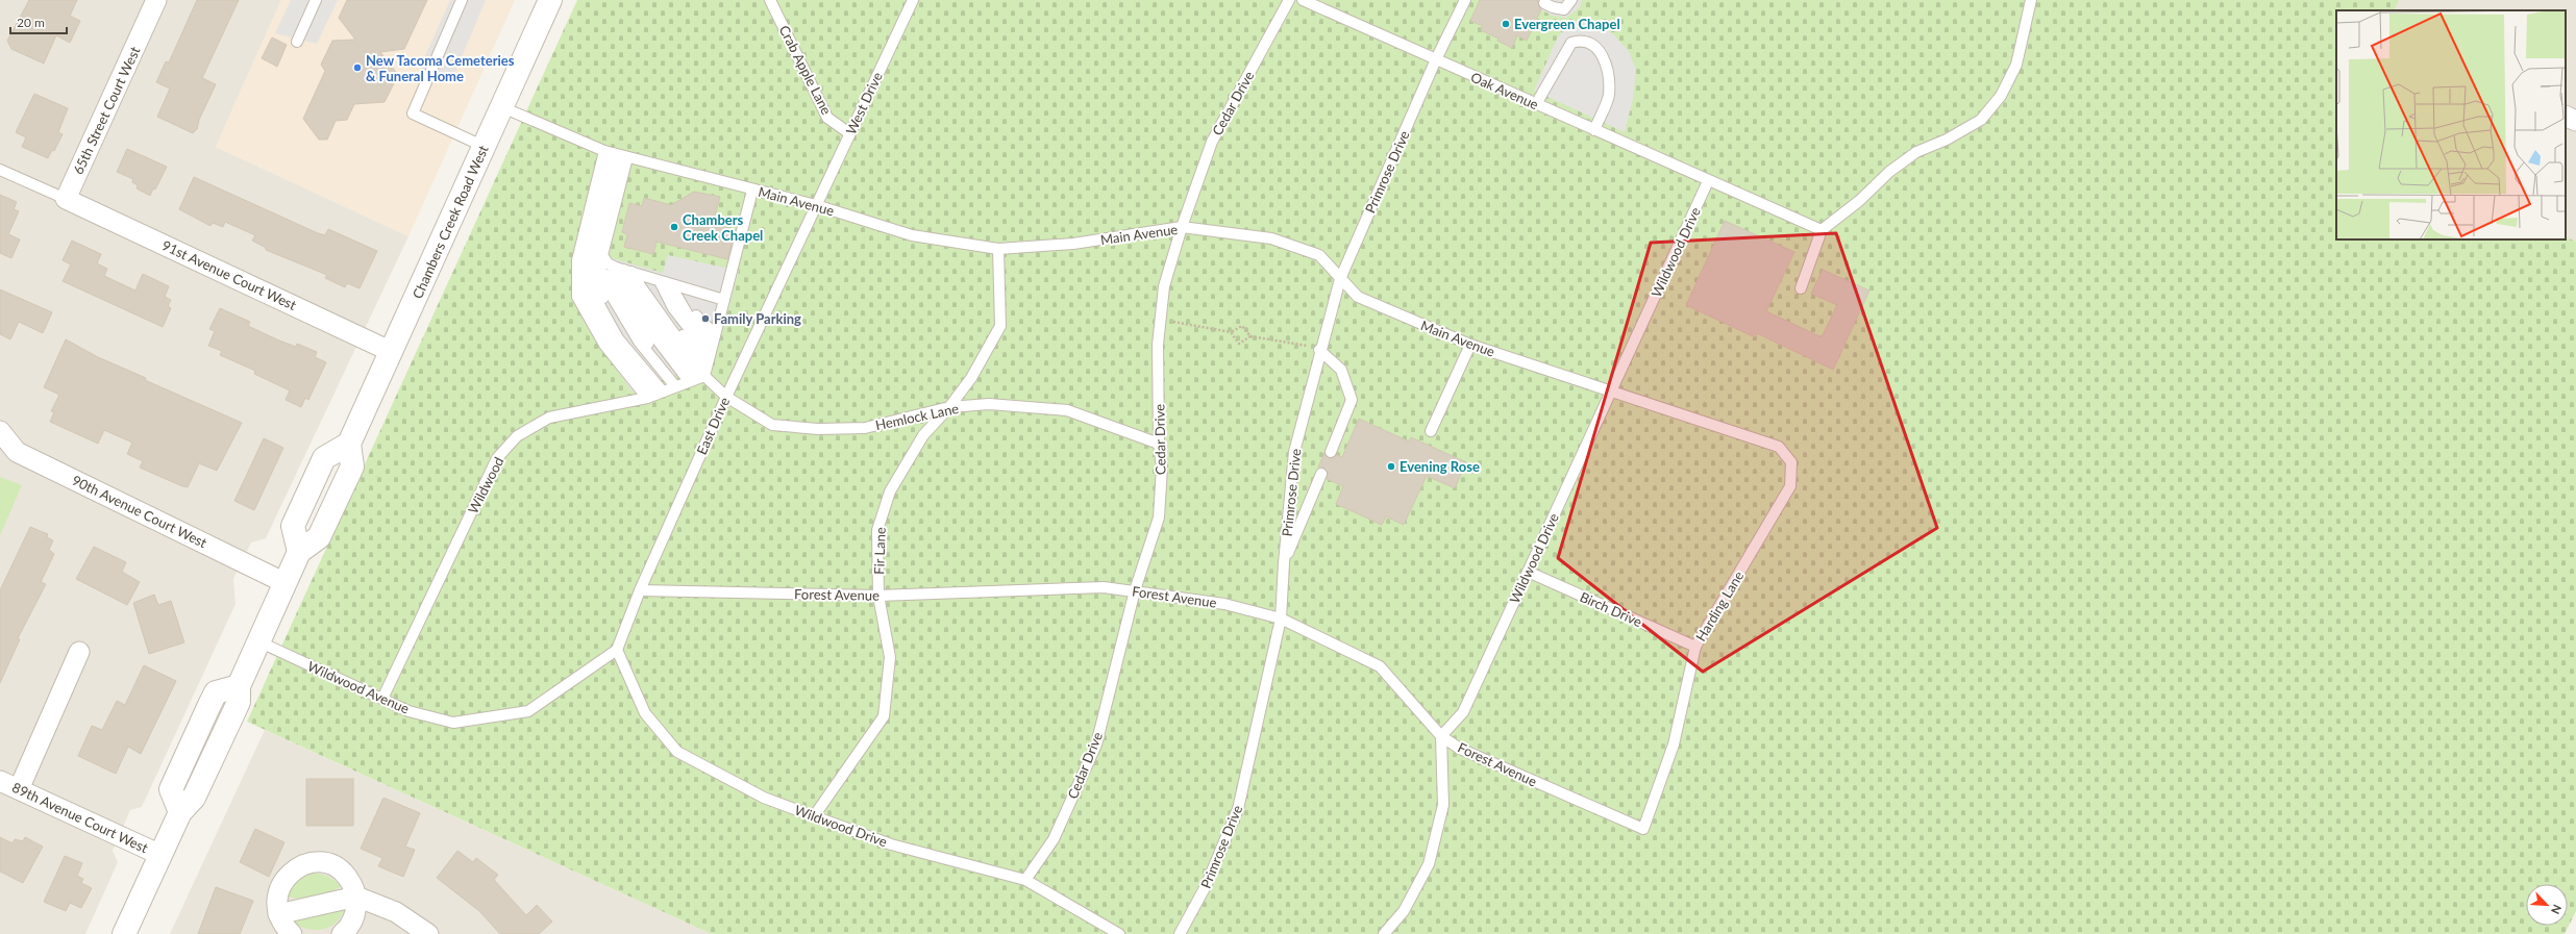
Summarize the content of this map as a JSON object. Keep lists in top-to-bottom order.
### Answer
{
  "streets": {
    "street": [
      "65th Street Court West",
      "Chambers Creek Road West",
      "91st Avenue Court West",
      "90th Avenue Court West",
      "89th Avenue Court West"
    ],
    "lane": [
      "Crab Apple Lane",
      "Oak Avenue",
      "West Drive",
      "Cedar Drive",
      "Primrose Drive",
      "Main Avenue",
      "Wildwood Drive",
      "Hemlock Lane",
      "East Drive",
      "Wildwood",
      "Fir Lane",
      "Forest Avenue",
      "Harding Lane",
      "Birch Drive",
      "Wildwood Avenue"
    ]
  },
  "crossings": [
    ["Crab Apple Lane", "West Drive"],
    ["Oak Avenue", "Primrose Drive"],
    ["Oak Avenue", "Wildwood Drive"],
    ["West Drive", "Main Avenue"],
    ["West Drive", "East Drive"],
    ["Cedar Drive", "Main Avenue"],
    ["Cedar Drive", "Wildwood Drive"],
    ["Cedar Drive", "Hemlock Lane"],
    ["Cedar Drive", "Forest Avenue"],
    ["65th Street Court West", "91st Avenue Court West"],
    ["Primrose Drive", "Main Avenue"],
    ["Primrose Drive", "Forest Avenue"],
    ["Main Avenue", "Chambers Creek Road West"],
    ["Main Avenue", "Wildwood Drive"],
    ["Main Avenue", "East Drive"],
    ["Main Avenue", "Fir Lane"],
    ["Main Avenue", "Harding Lane"],
    ["Chambers Creek Road West", "91st Avenue Court West"],
    ["Chambers Creek Road West", "90th Avenue Court West"],
    ["Chambers Creek Road West", "Wildwood Avenue"],
    ["Chambers Creek Road West", "89th Avenue Court West"],
    ["Wildwood Drive", "East Drive"],
    ["Wildwood Drive", "Fir Lane"],
    ["Wildwood Drive", "Forest Avenue"],
    ["Wildwood Drive", "Birch Drive"],
    ["Wildwood Drive", "Wildwood Avenue"],
    ["Hemlock Lane", "East Drive"],
    ["Hemlock Lane", "Fir Lane"],
    ["East Drive", "Forest Avenue"],
    ["East Drive", "Wildwood Avenue"],
    ["Wildwood", "Wildwood Avenue"],
    ["Fir Lane", "Forest Avenue"],
    ["Forest Avenue", "Harding Lane"],
    ["Harding Lane", "Birch Drive"]
  ],
  "places": [
    "Evergreen Chapel",
    "New Tacoma Cemeteries & Funeral Home",
    "Chambers Creek Chapel",
    "Family Parking",
    "Evening Rose"
  ],
  "scale_bar": "20 m",
  "north": "bottom right"
}
